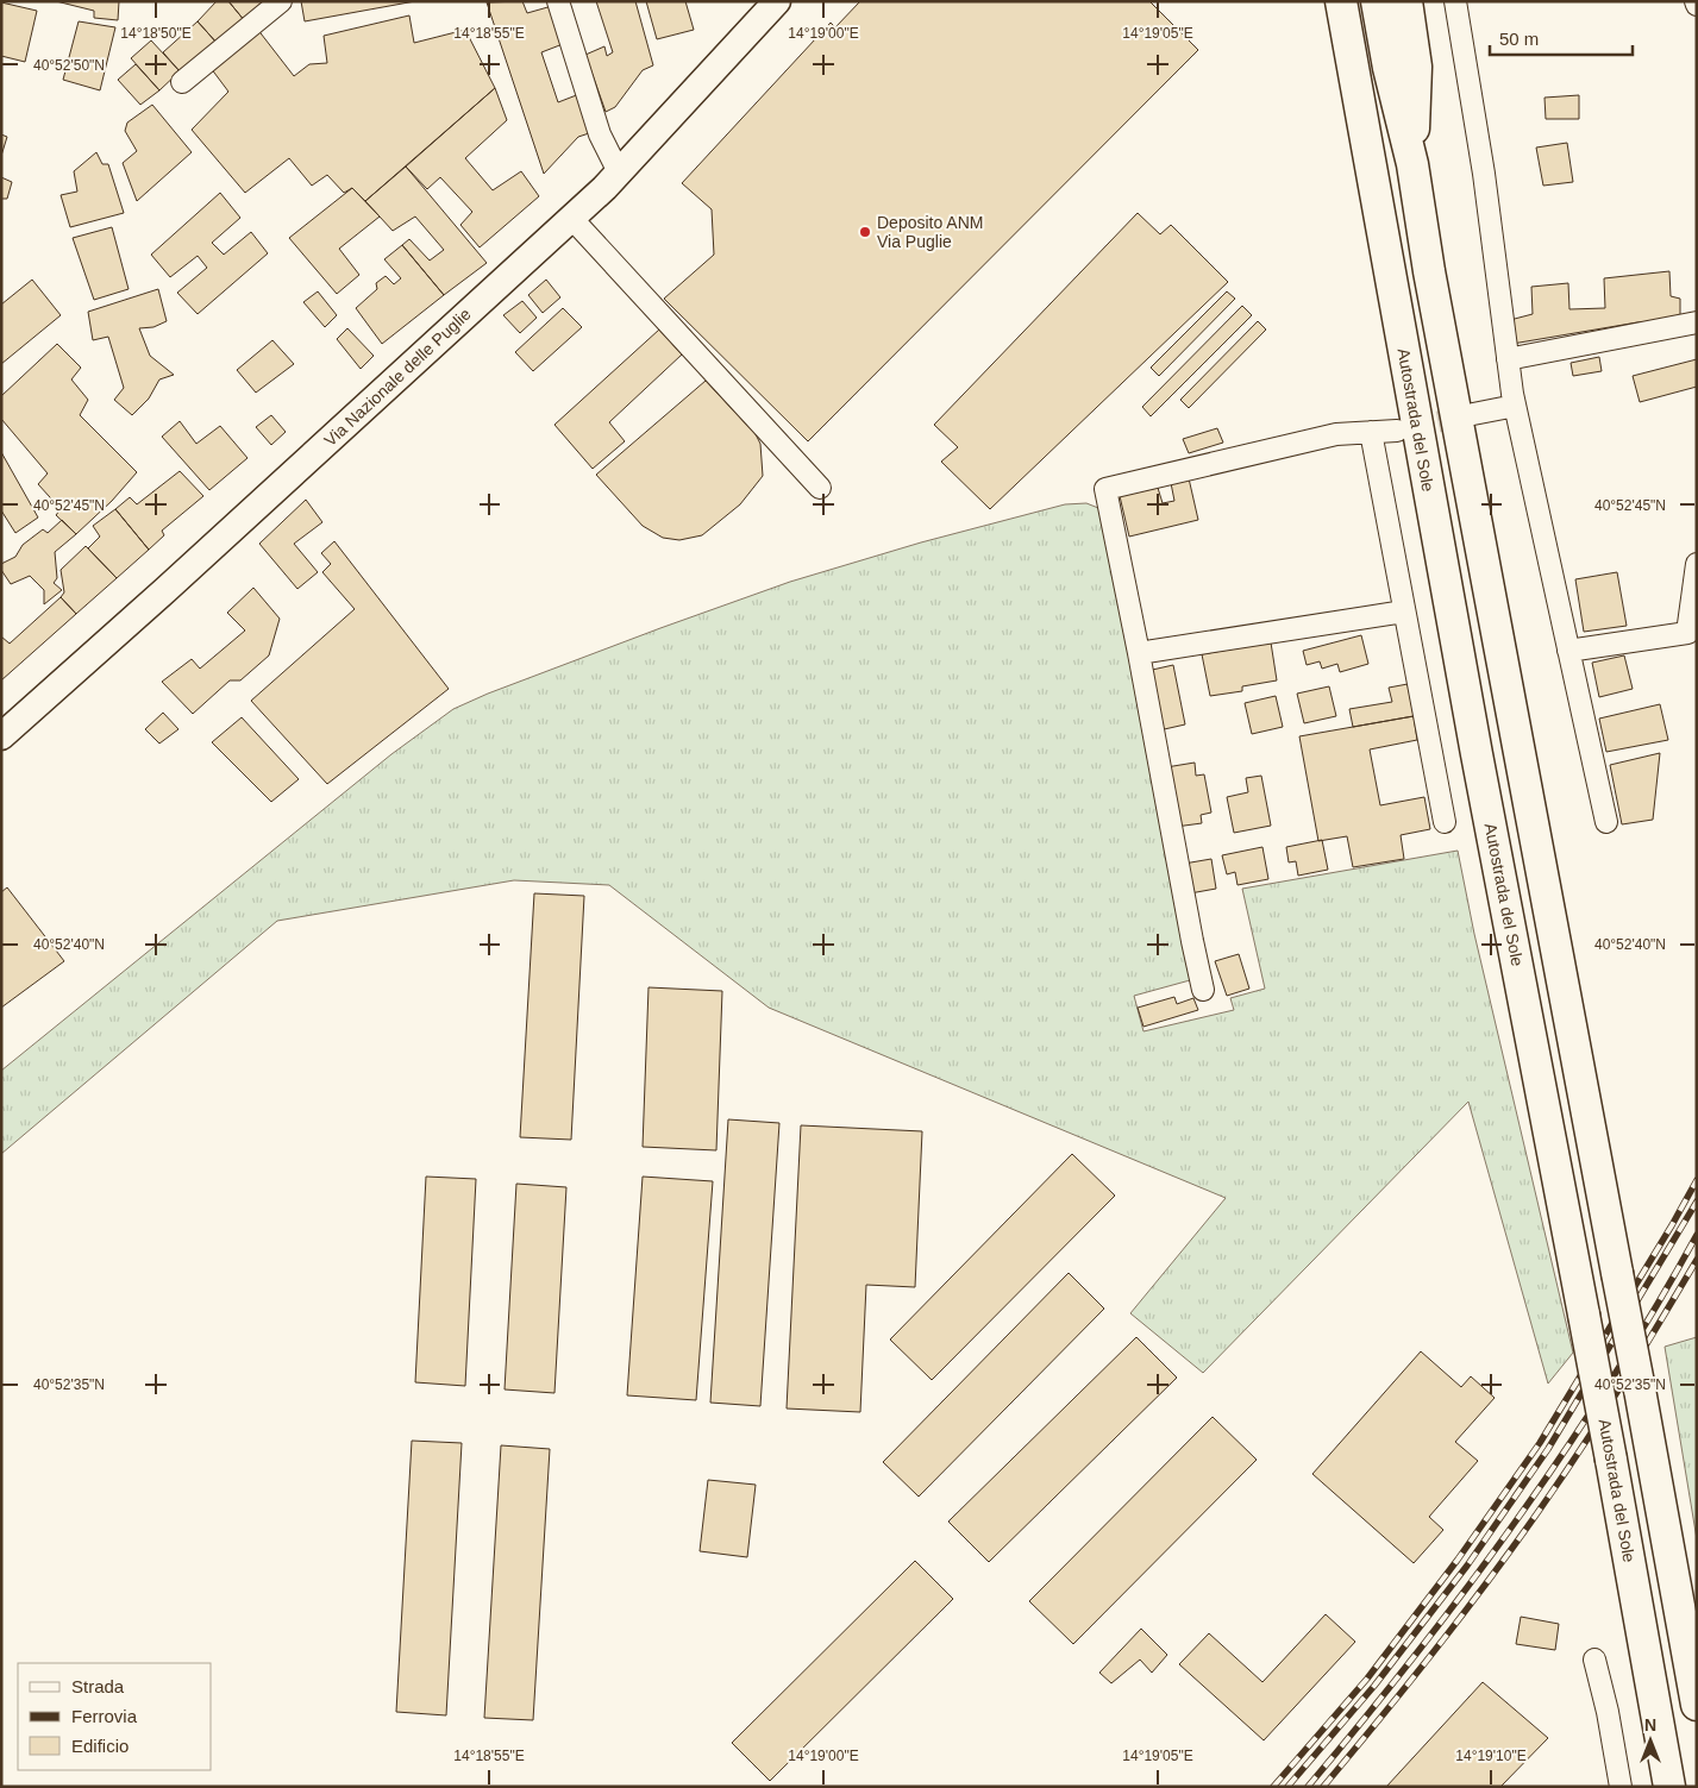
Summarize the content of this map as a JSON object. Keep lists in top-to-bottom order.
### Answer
{
  "streets": {
    "highway": ["Autostrada del Sole"],
    "main road": ["Via Nazionale delle Puglie"]
  },
  "places": ["Deposito ANM Via Puglie"],
  "legend": ["Strada", "Ferrovia", "Edificio"],
  "scale_bar": "50 m",
  "north": "top",
  "coordinates": [
    "14°18'50\"E",
    "14°18'55\"E",
    "14°19'00\"E",
    "14°19'05\"E",
    "40°52'50\"N",
    "40°52'45\"N",
    "40°52'40\"N",
    "40°52'35\"N",
    "14°19'10\"E"
  ]
}
